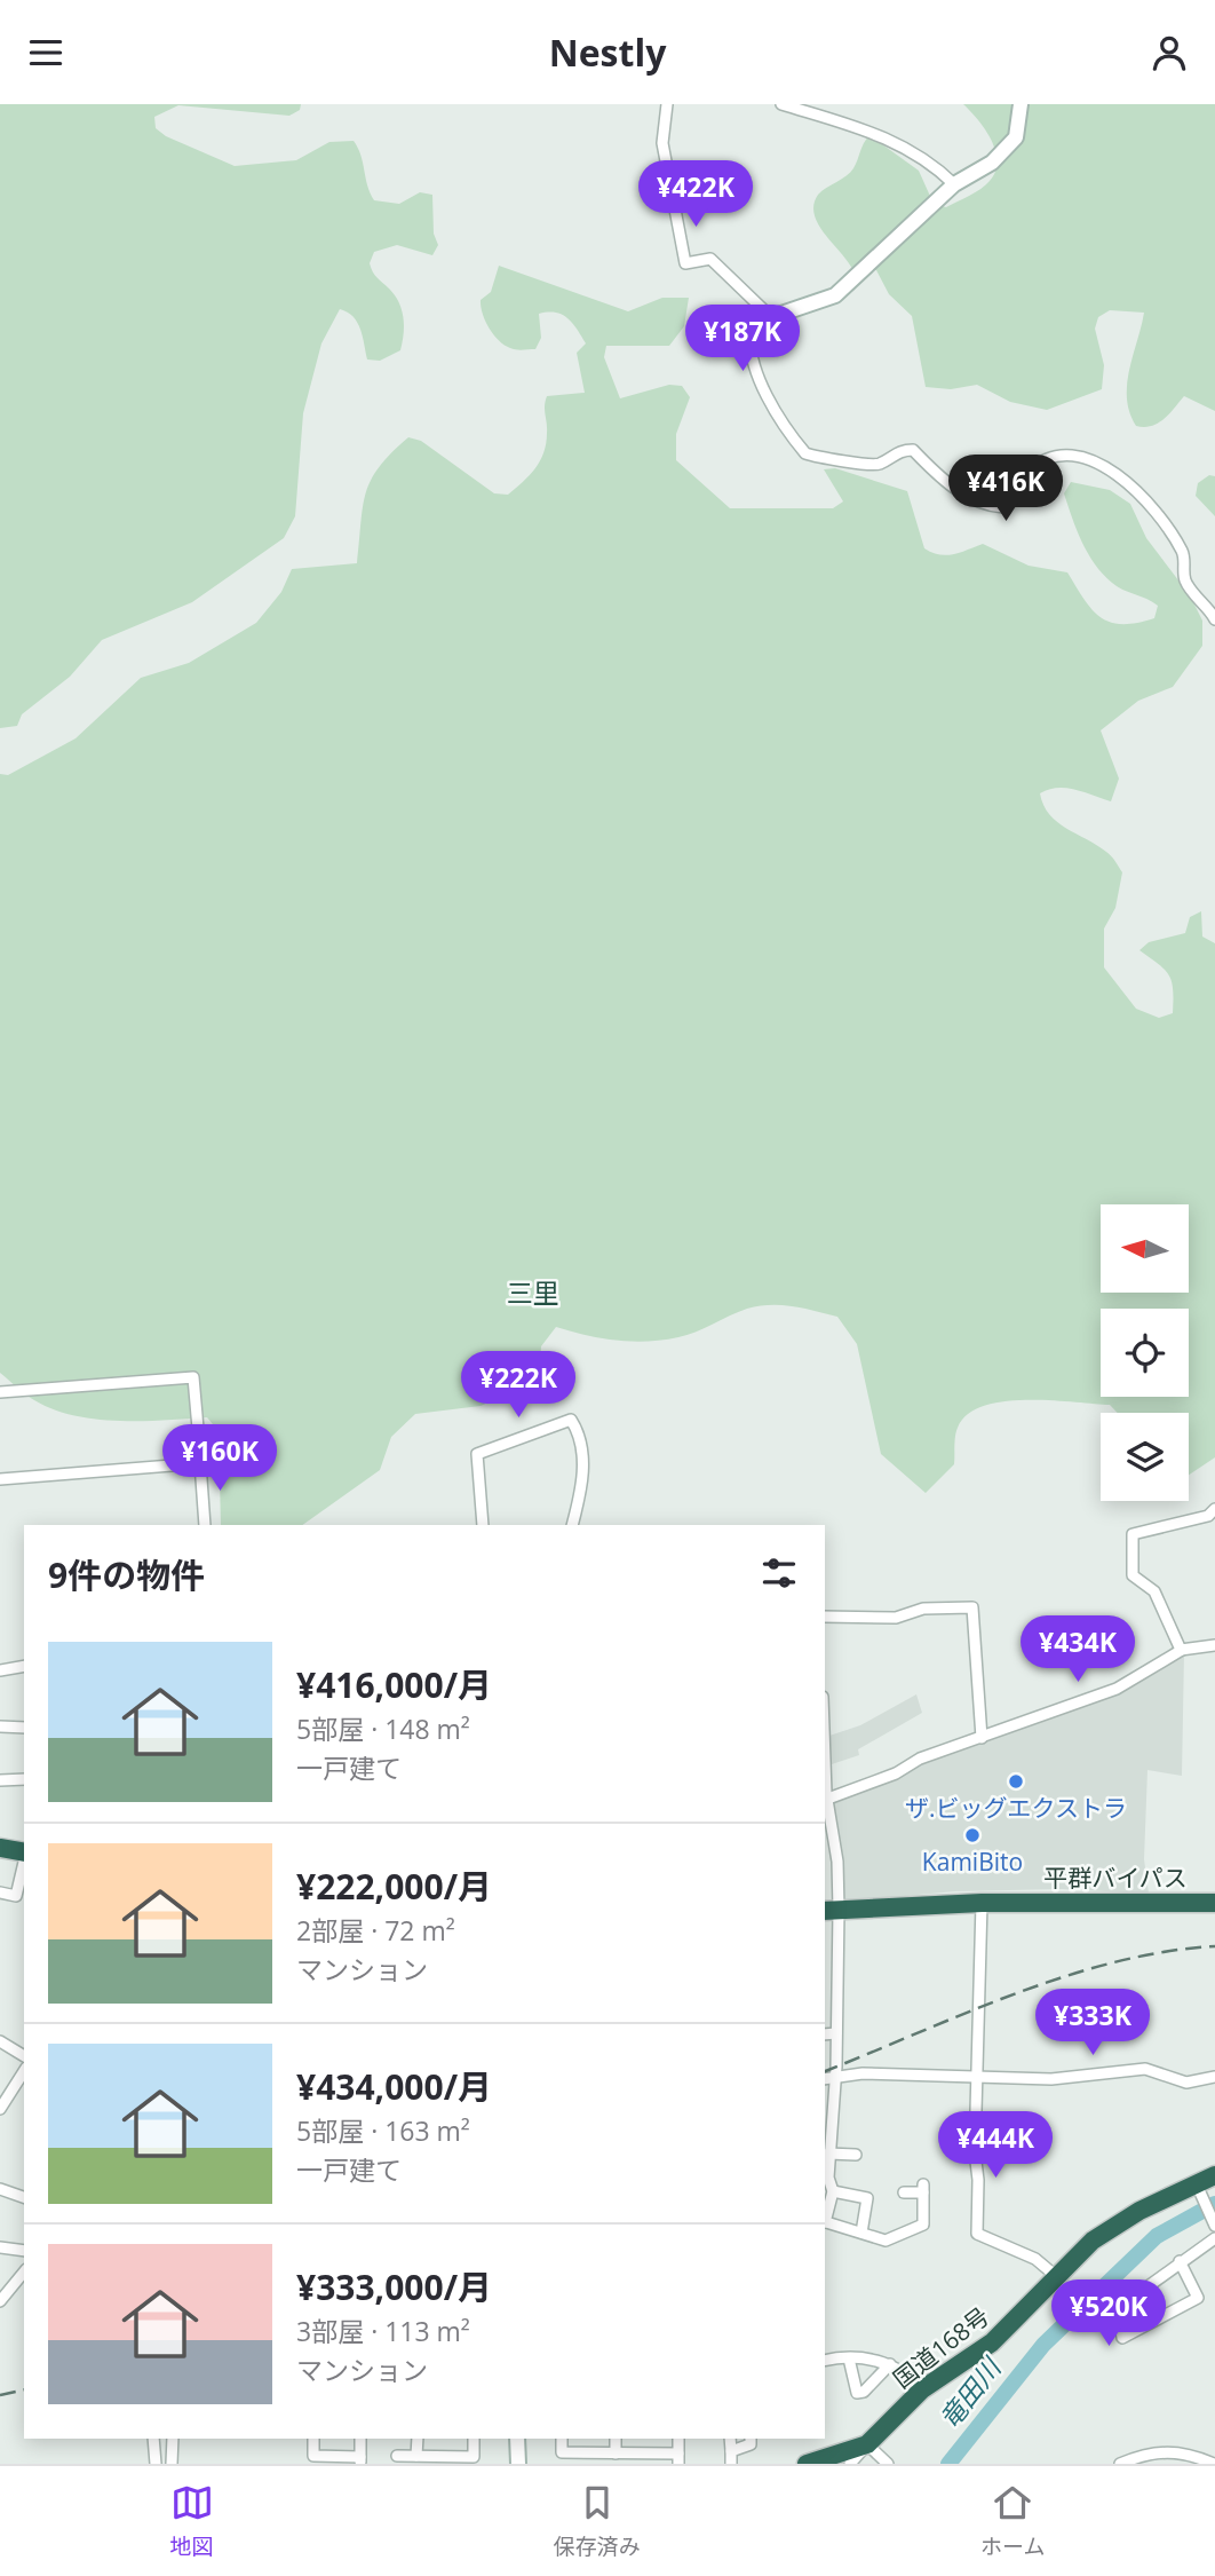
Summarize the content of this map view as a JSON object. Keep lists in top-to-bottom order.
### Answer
{
  "streets": {
    "highway": ["平群バイパス", "国道168号"]
  },
  "districts": ["三里"],
  "water": ["竜田川"],
  "places": ["ザ.ビッグエクストラ", "KamiBito"],
  "north": "left",
  "page": {
    "header": "Nestly",
    "price": [
      "¥422K",
      "¥187K",
      "¥416K",
      "¥222K",
      "¥160K",
      "¥434K",
      "¥333K",
      "¥444K",
      "¥520K"
    ],
    "heading": "9件の物件",
    "list": [
      {
        "name": "¥416,000/月",
        "note": "5部屋 · 148 m² · 一戸建て"
      },
      {
        "name": "¥222,000/月",
        "note": "2部屋 · 72 m² · マンション"
      },
      {
        "name": "¥434,000/月",
        "note": "5部屋 · 163 m² · 一戸建て"
      },
      {
        "name": "¥333,000/月",
        "note": "3部屋 · 113 m² · マンション"
      }
    ],
    "tabs": ["地図", "保存済み", "ホーム"]
  }
}
